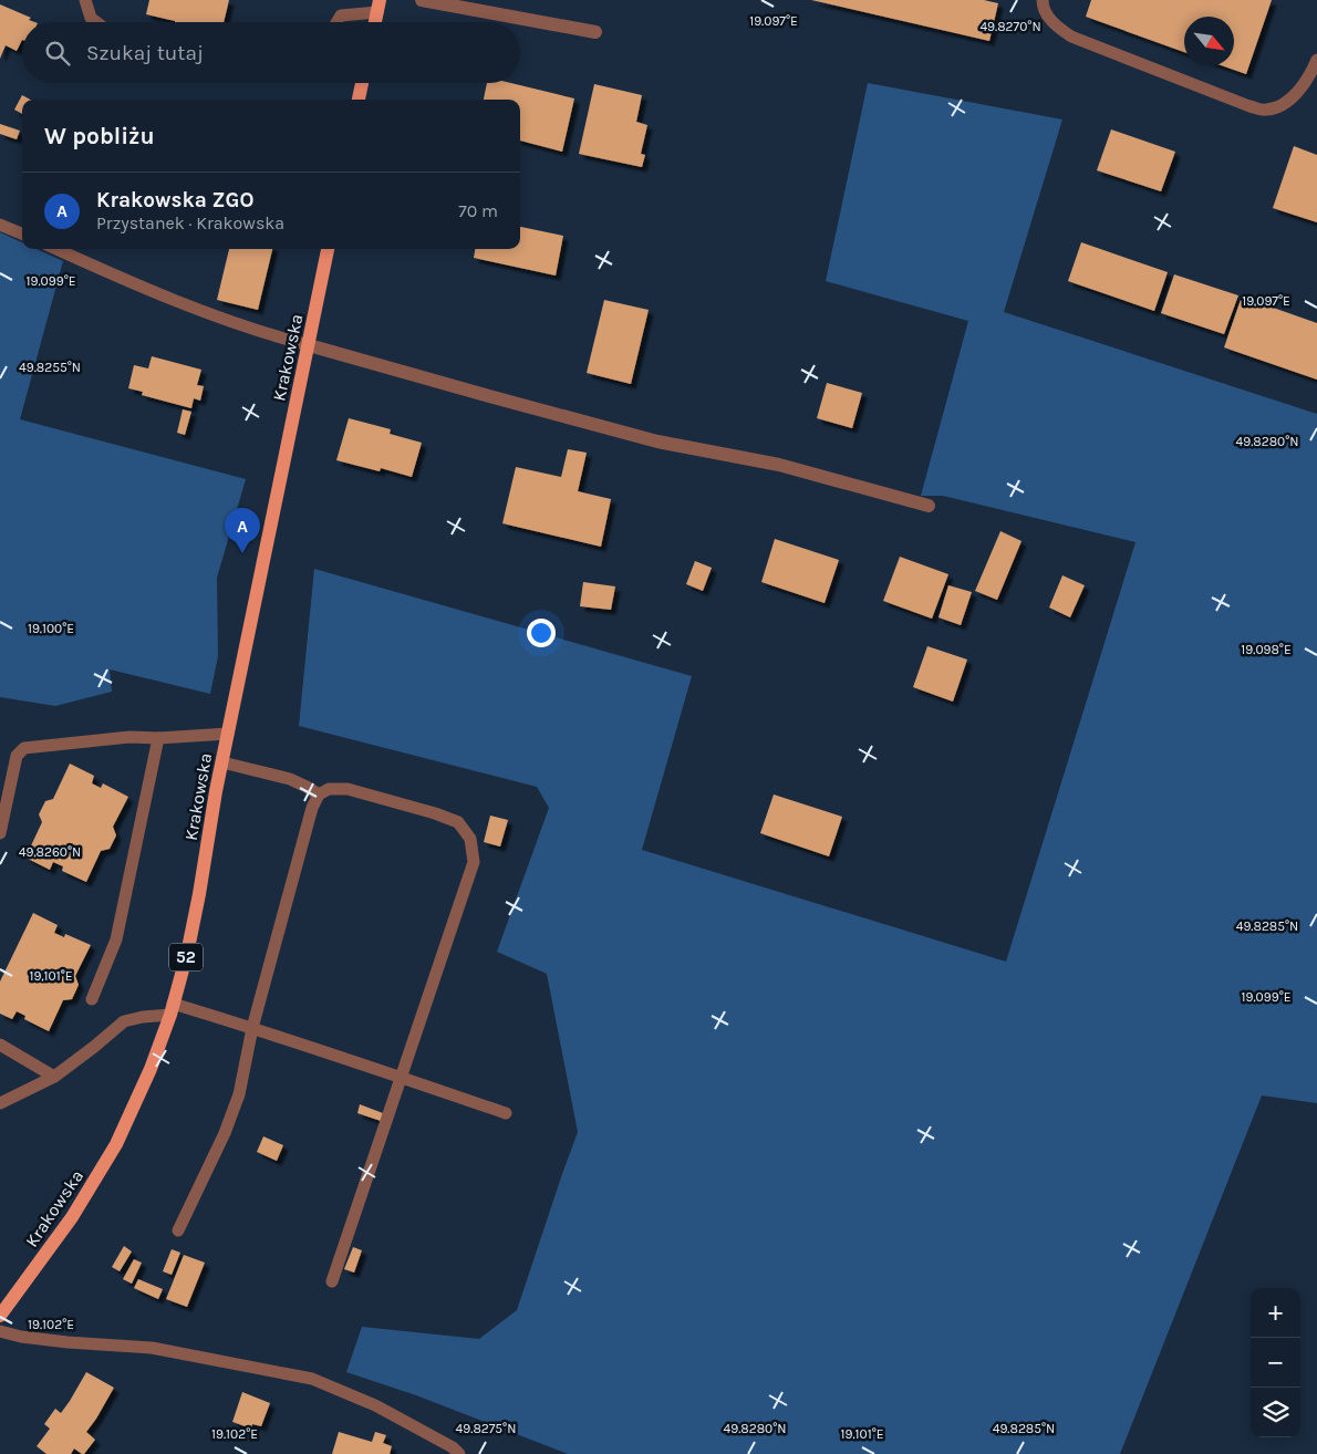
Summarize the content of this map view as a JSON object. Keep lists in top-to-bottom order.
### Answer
{
  "streets": {
    "main road": ["Krakowska", "52"]
  },
  "north": "bottom right",
  "page": {
    "search": "Szukaj tutaj",
    "heading": "W pobliżu",
    "list": [
      {
        "mark": "A",
        "name": "Krakowska ZGO",
        "note": "Przystanek · Krakowska",
        "value": "70 m"
      }
    ],
    "pins": "A",
    "map_buttons": ["+", "−"]
  },
  "coordinates": [
    "19.097°E",
    "49.8270°N",
    "19.099°E",
    "49.8255°N",
    "49.8280°N",
    "19.100°E",
    "19.098°E",
    "49.8260°N",
    "49.8285°N",
    "19.101°E",
    "19.102°E",
    "49.8275°N"
  ]
}
